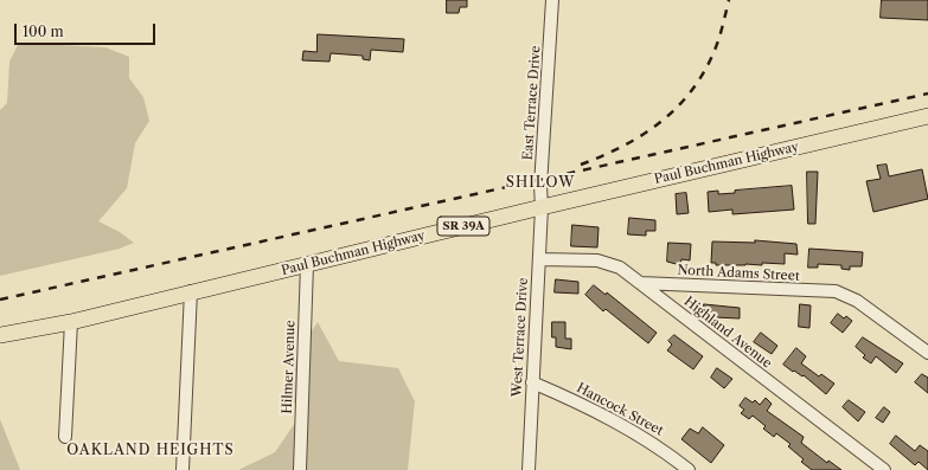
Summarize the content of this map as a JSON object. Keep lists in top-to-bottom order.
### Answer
{
  "streets": {
    "main road": ["Paul Buchman Highway", "SR 39A"],
    "street": [
      "East Terrace Drive",
      "North Adams Street",
      "Highland Avenue",
      "West Terrace Drive",
      "Hilmer Avenue",
      "Hancock Street"
    ]
  },
  "crossings": [
    ["East Terrace Drive", "Paul Buchman Highway"],
    ["East Terrace Drive", "West Terrace Drive"],
    ["Paul Buchman Highway", "West Terrace Drive"],
    ["Paul Buchman Highway", "Hilmer Avenue"],
    ["North Adams Street", "Highland Avenue"],
    ["Highland Avenue", "West Terrace Drive"],
    ["West Terrace Drive", "Hancock Street"]
  ],
  "districts": ["SHILOW", "OAKLAND HEIGHTS"],
  "scale_bar": "100 m"
}
